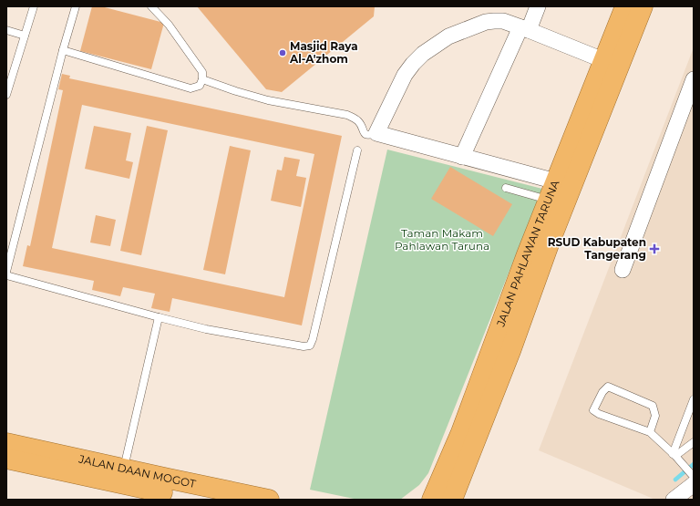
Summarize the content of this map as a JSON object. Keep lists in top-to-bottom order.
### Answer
{
  "streets": {
    "highway": ["JALAN PAHLAWAN TARUNA", "JALAN DAAN MOGOT"]
  },
  "parks": ["Taman Makam Pahlawan Taruna"],
  "places": {
    "other": ["Masjid Raya Al-A'zhom"],
    "health": ["RSUD Kabupaten Tangerang"]
  }
}
